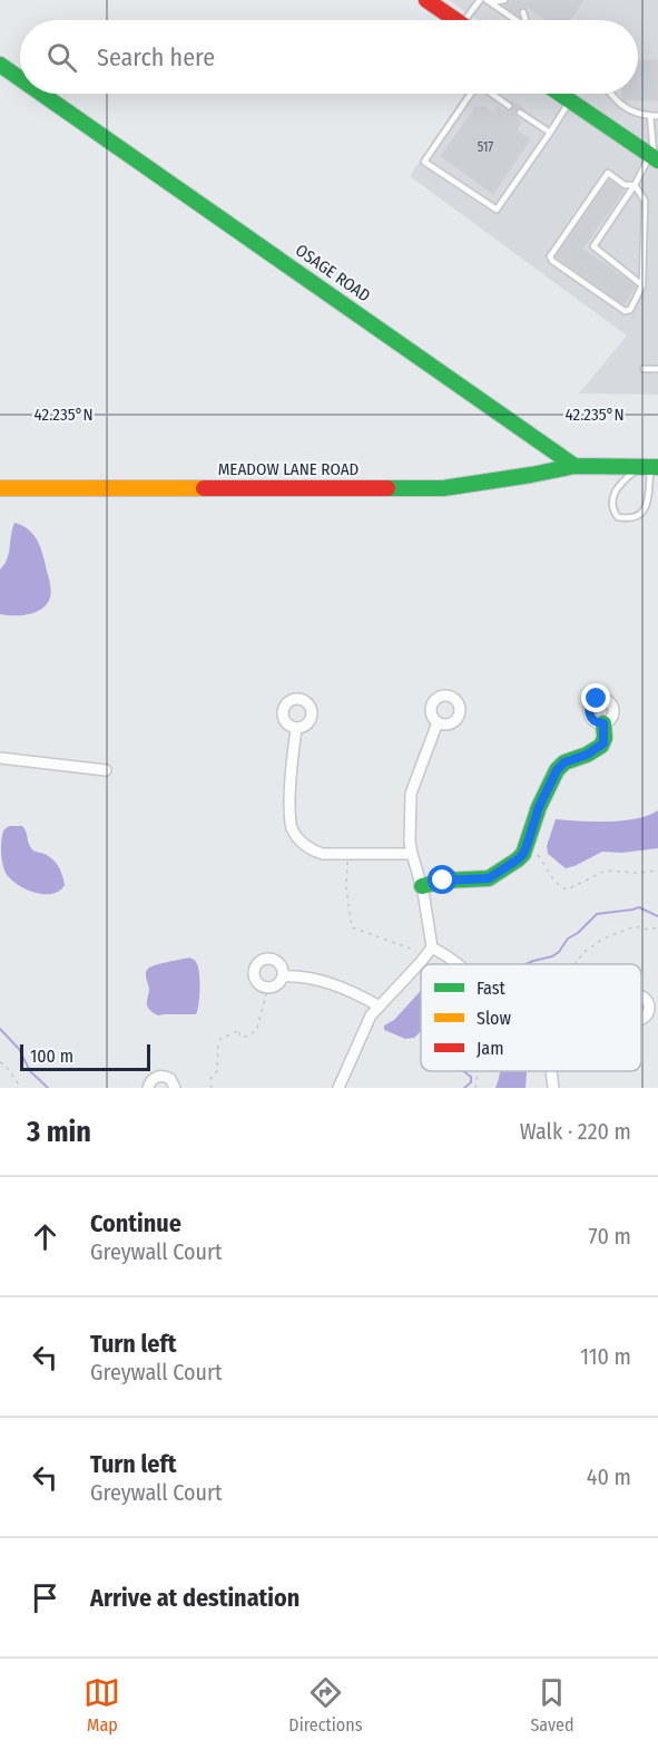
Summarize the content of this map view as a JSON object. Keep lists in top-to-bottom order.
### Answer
{
  "streets": {
    "street": ["OSAGE ROAD", "MEADOW LANE ROAD"]
  },
  "crossings": [
    ["OSAGE ROAD", "MEADOW LANE ROAD"]
  ],
  "house_numbers": ["517"],
  "legend": ["Fast", "Slow", "Jam"],
  "scale_bar": "100 m",
  "page": {
    "search": "Search here",
    "scale": "100 m",
    "heading": ["3 min", "Walk · 220 m"],
    "list": [
      ["Continue", "Greywall Court", "70 m"],
      ["Turn left", "Greywall Court", "110 m"],
      ["Turn left", "Greywall Court", "40 m"],
      "Arrive at destination"
    ],
    "nav": ["Map", "Directions", "Saved"]
  },
  "coordinates": ["42.235°N"]
}
